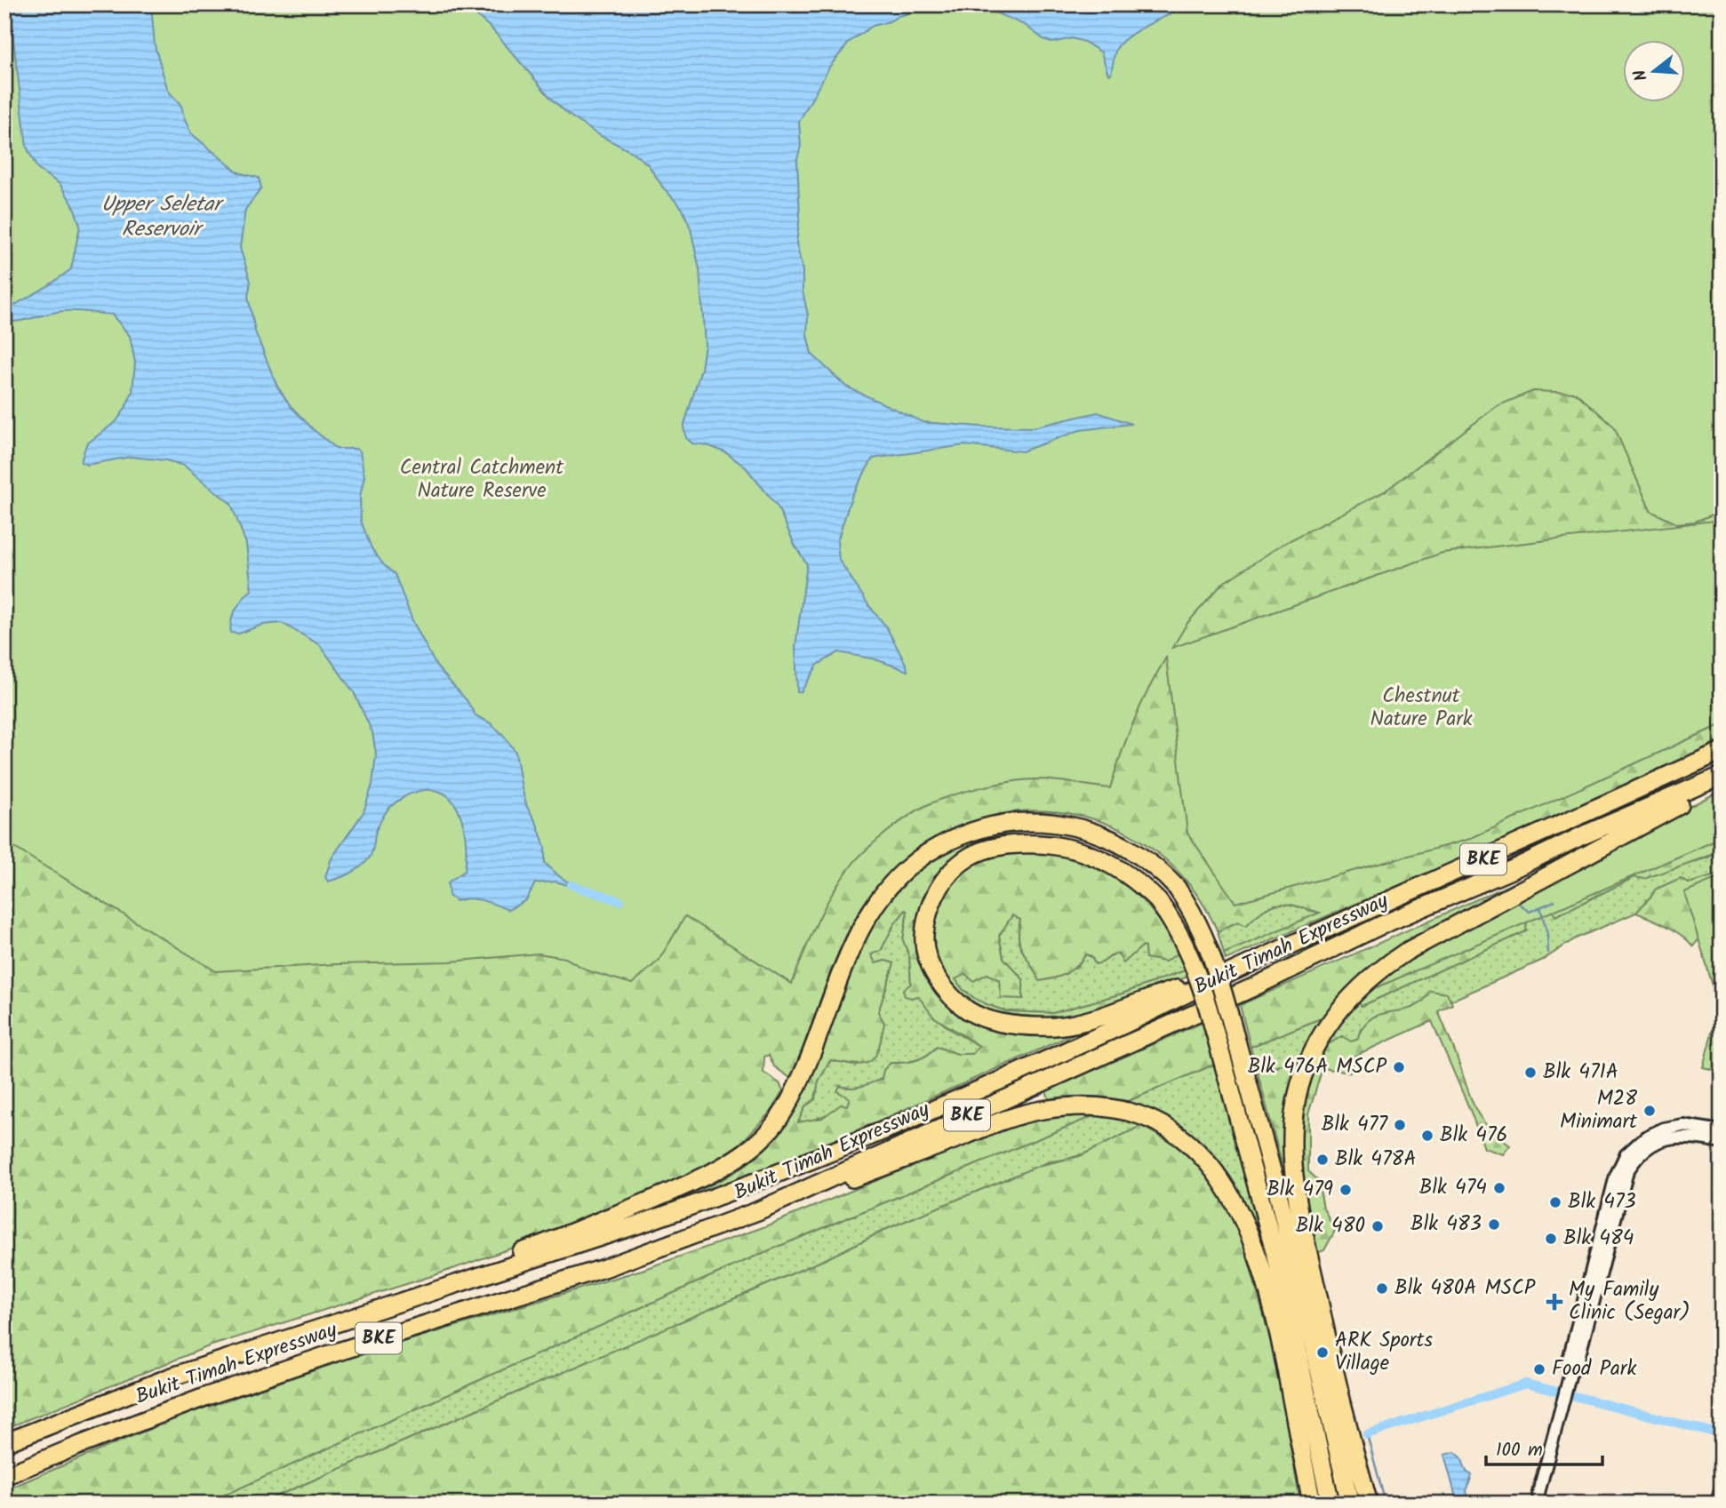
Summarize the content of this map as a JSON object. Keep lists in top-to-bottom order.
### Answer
{
  "streets": {
    "highway": ["BKE", "Bukit Timah Expressway"]
  },
  "water": ["Upper Seletar Reservoir"],
  "parks": ["Central Catchment Nature Reserve", "Chestnut Nature Park"],
  "places": {
    "other": [
      "Blk 476A MSCP",
      "Blk 471A",
      "M28 Minimart",
      "Blk 477",
      "Blk 476",
      "Blk 478A",
      "Blk 474",
      "Blk 479",
      "Blk 473",
      "Blk 483",
      "Blk 480",
      "Blk 484",
      "Blk 480A MSCP",
      "ARK Sports Village",
      "Food Park"
    ],
    "health": ["My Family Clinic (Segar)"]
  },
  "scale_bar": "100 m",
  "north": "left"
}
